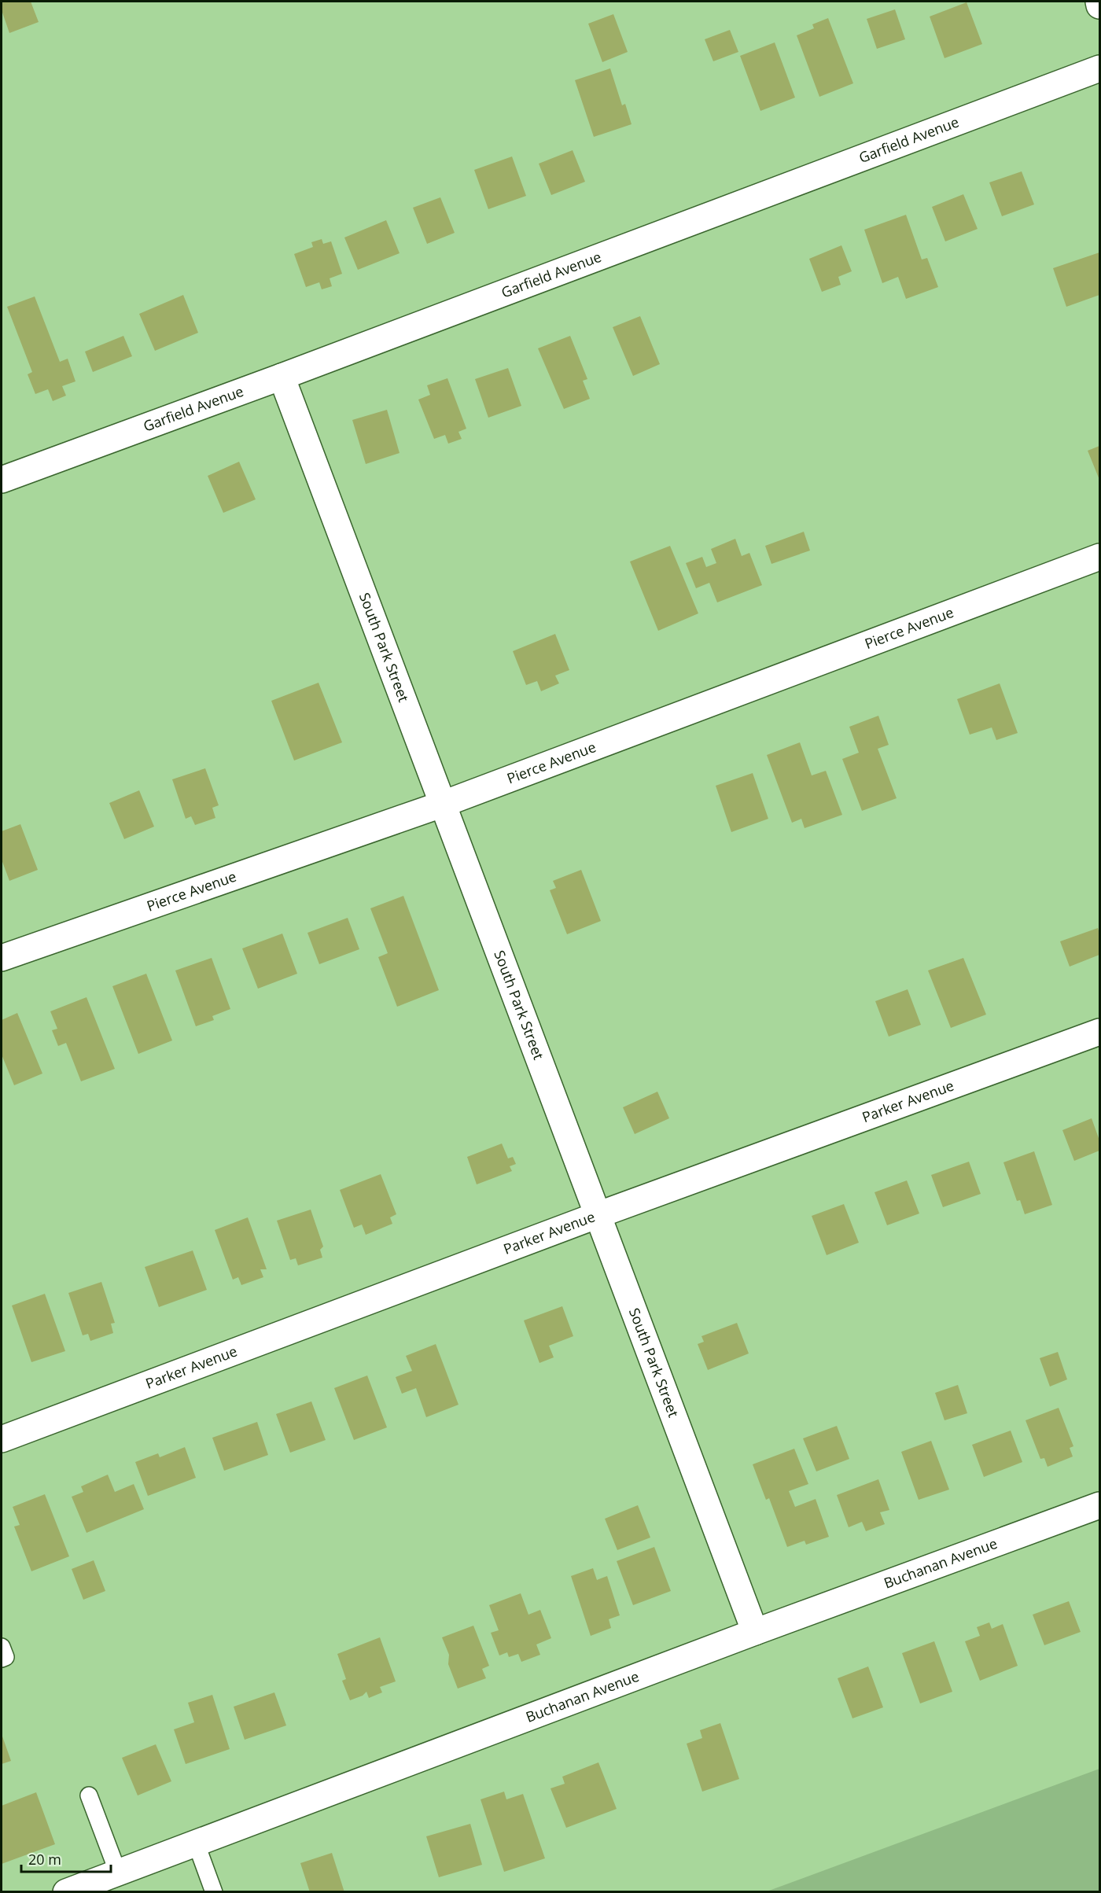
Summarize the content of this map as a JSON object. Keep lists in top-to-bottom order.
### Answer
{
  "streets": {
    "street": [
      "Garfield Avenue",
      "Pierce Avenue",
      "South Park Street",
      "Parker Avenue",
      "Buchanan Avenue"
    ]
  },
  "crossings": [
    ["Garfield Avenue", "South Park Street"],
    ["Pierce Avenue", "South Park Street"],
    ["South Park Street", "Parker Avenue"],
    ["South Park Street", "Buchanan Avenue"]
  ],
  "scale_bar": "20 m"
}
